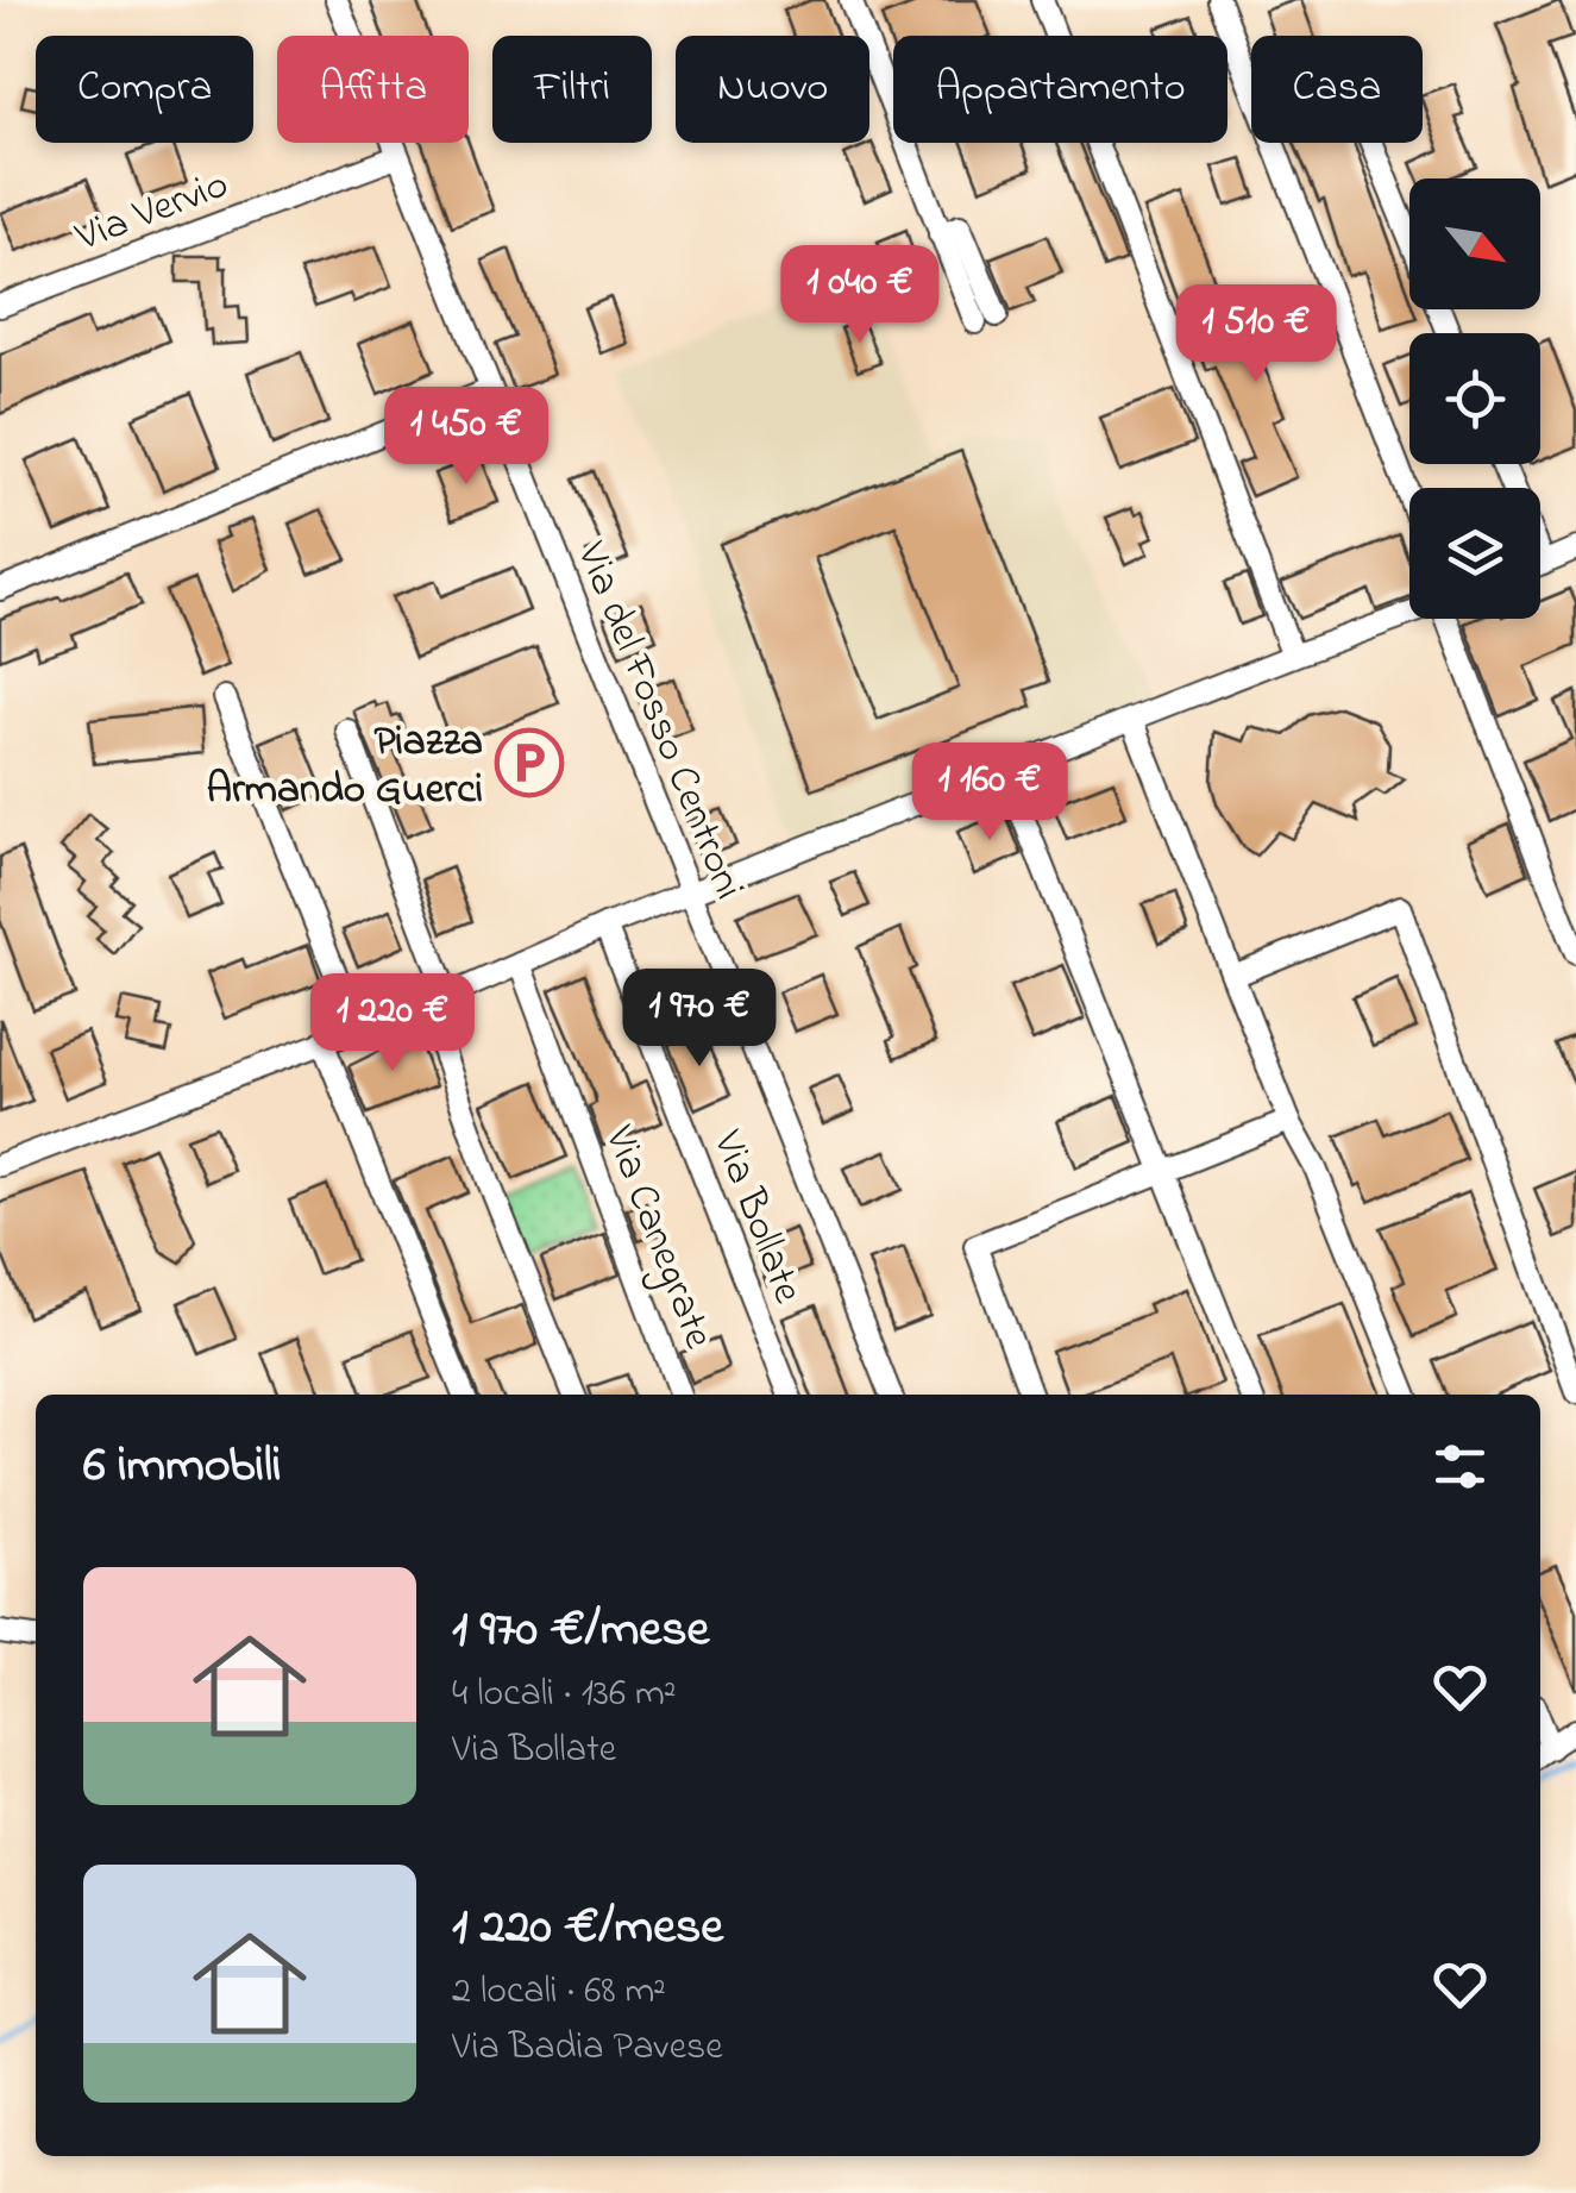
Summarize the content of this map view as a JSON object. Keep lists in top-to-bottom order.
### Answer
{
  "streets": {
    "street": [
      "Via Vervio",
      "Via del Fosso Centroni",
      "Via Bollate",
      "Via Canegrate"
    ]
  },
  "crossings": [
    ["Via Vervio", "Via del Fosso Centroni"]
  ],
  "places": {
    "parking": ["Piazza Armando Guerci"]
  },
  "north": "bottom right",
  "page": {
    "chip": [
      "Compra",
      "Affitta",
      "Filtri",
      "Nuovo",
      "Appartamento",
      "Casa"
    ],
    "price": [
      "1 040 €",
      "1 510 €",
      "1 450 €",
      "1 160 €",
      "1 970 €",
      "1 220 €"
    ],
    "heading": "6 immobili",
    "list": [
      {
        "name": "1 970 €/mese",
        "note": "4 locali · 136 m² · Via Bollate"
      },
      {
        "name": "1 220 €/mese",
        "note": "2 locali · 68 m² · Via Badia Pavese"
      }
    ]
  }
}
